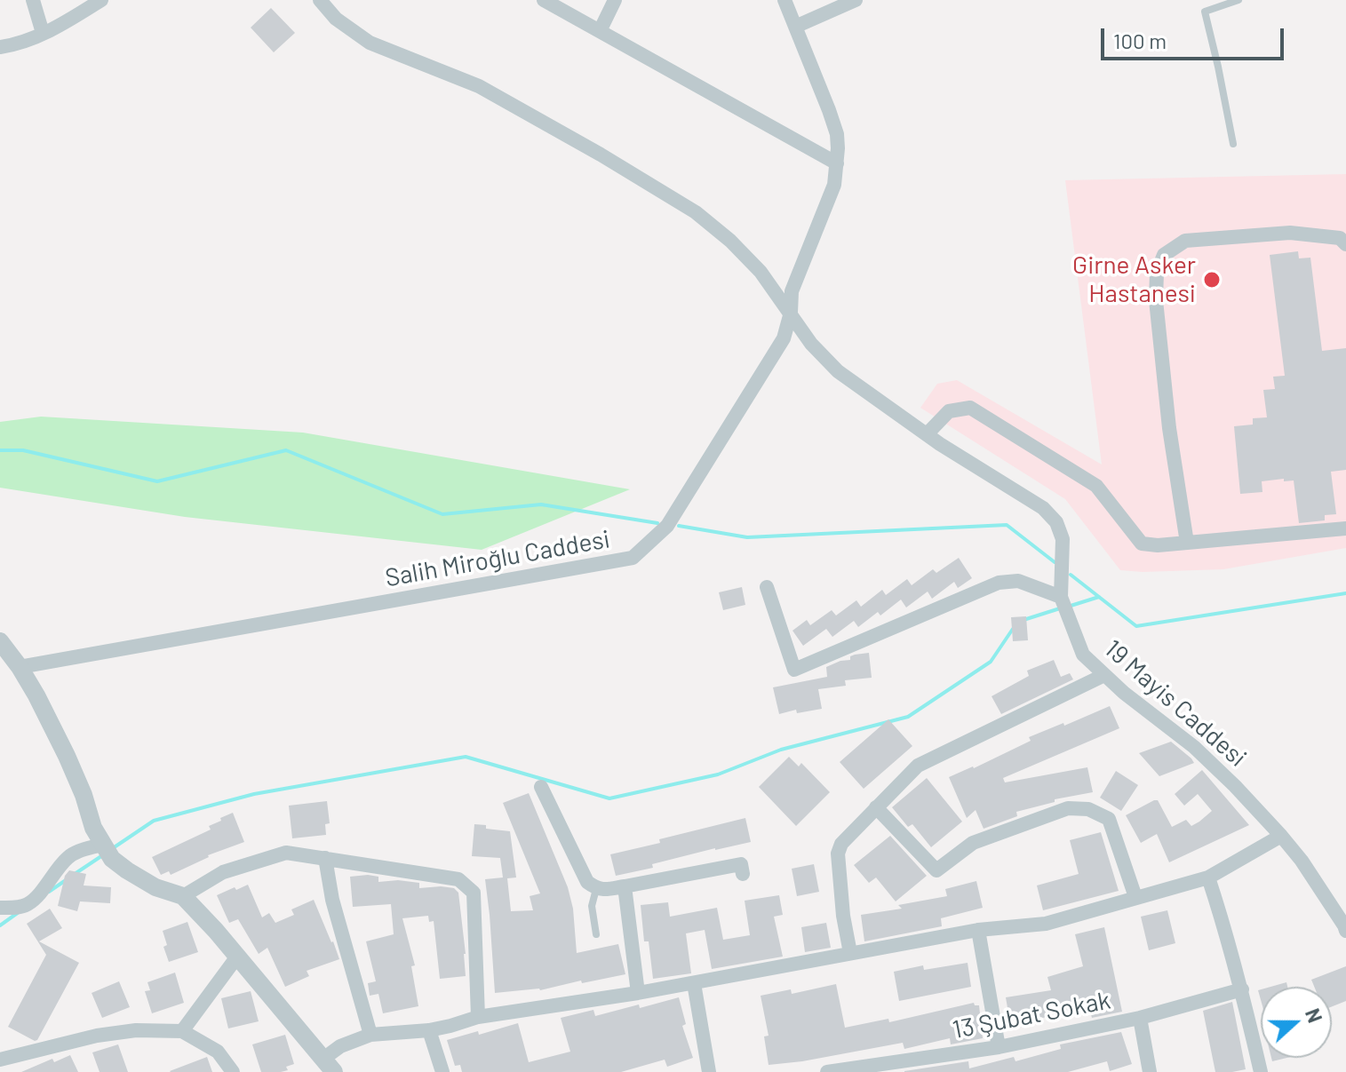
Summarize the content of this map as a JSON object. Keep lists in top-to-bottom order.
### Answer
{
  "streets": {
    "street": ["Salih Miroğlu Caddesi", "19 Mayis Caddesi", "13 Şubat Sokak"]
  },
  "crossings": [
    ["Salih Miroğlu Caddesi", "19 Mayis Caddesi"]
  ],
  "places": ["Girne Asker Hastanesi"],
  "scale_bar": "100 m",
  "north": "right"
}
